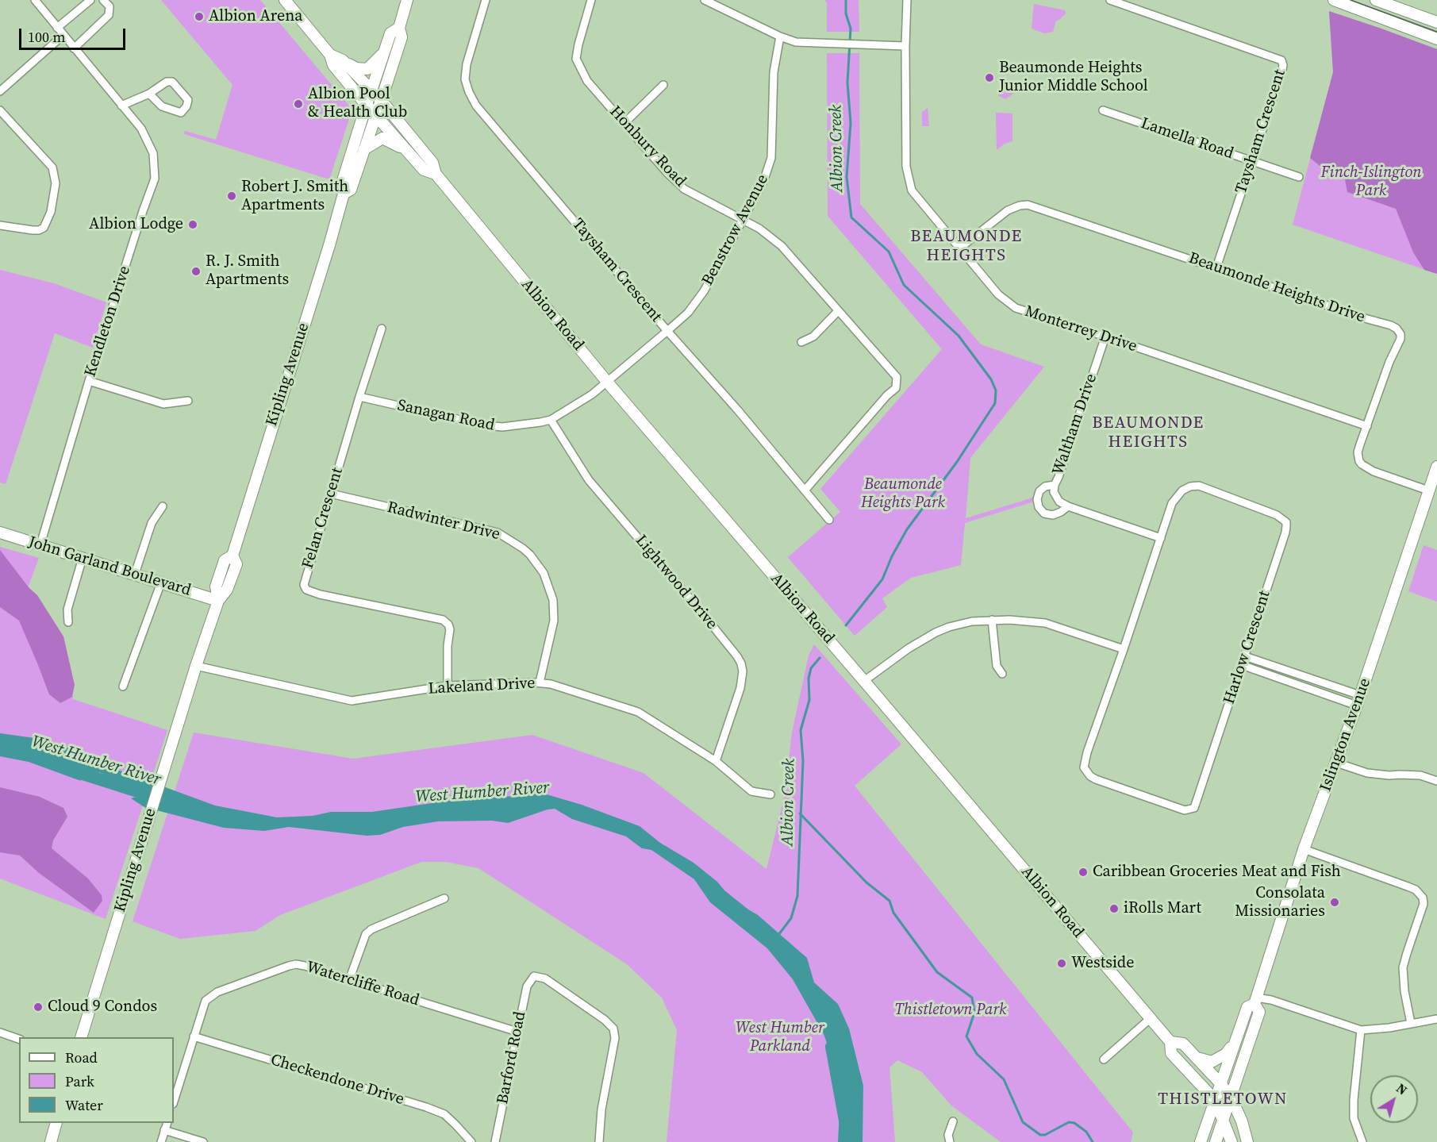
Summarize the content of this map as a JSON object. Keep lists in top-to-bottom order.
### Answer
{
  "streets": {
    "main road": [
      "Albion Road",
      "Kipling Avenue",
      "John Garland Boulevard",
      "Islington Avenue"
    ],
    "street": [
      "Taysham Crescent",
      "Lamella Road",
      "Honbury Road",
      "Benstrow Avenue",
      "Beaumonde Heights Drive",
      "Kendleton Drive",
      "Monterrey Drive",
      "Sanagan Road",
      "Waltham Drive",
      "Felan Crescent",
      "Radwinter Drive",
      "Lightwood Drive",
      "Harlow Crescent",
      "Lakeland Drive",
      "Watercliffe Road",
      "Barford Road",
      "Checkendone Drive"
    ]
  },
  "crossings": [
    ["Taysham Crescent", "Lamella Road"],
    ["Taysham Crescent", "Honbury Road"],
    ["Taysham Crescent", "Benstrow Avenue"],
    ["Taysham Crescent", "Beaumonde Heights Drive"],
    ["Honbury Road", "Benstrow Avenue"],
    ["Benstrow Avenue", "Albion Road"],
    ["Benstrow Avenue", "Sanagan Road"],
    ["Beaumonde Heights Drive", "Monterrey Drive"],
    ["Beaumonde Heights Drive", "Islington Avenue"],
    ["Albion Road", "Kipling Avenue"],
    ["Albion Road", "Sanagan Road"],
    ["Albion Road", "Islington Avenue"],
    ["Kendleton Drive", "John Garland Boulevard"],
    ["Monterrey Drive", "Waltham Drive"],
    ["Kipling Avenue", "John Garland Boulevard"],
    ["Kipling Avenue", "Lakeland Drive"],
    ["Sanagan Road", "Felan Crescent"],
    ["Sanagan Road", "Lightwood Drive"],
    ["Felan Crescent", "Radwinter Drive"],
    ["Felan Crescent", "Lakeland Drive"],
    ["Radwinter Drive", "Lakeland Drive"],
    ["Lightwood Drive", "Lakeland Drive"],
    ["Watercliffe Road", "Barford Road"],
    ["Watercliffe Road", "Checkendone Drive"]
  ],
  "districts": ["BEAUMONDE HEIGHTS", "BEAUMONDE HEIGHTS", "THISTLETOWN"],
  "water": ["Albion Creek", "West Humber River"],
  "parks": [
    "Finch-Islington Park",
    "Beaumonde Heights Park",
    "Thistletown Park",
    "West Humber Parkland"
  ],
  "places": [
    "Albion Arena",
    "Beaumonde Heights Junior Middle School",
    "Albion Pool & Health Club",
    "Robert J. Smith Apartments",
    "Albion Lodge",
    "R. J. Smith Apartments",
    "Caribbean Groceries Meat and Fish",
    "Consolata Missionaries",
    "iRolls Mart",
    "Westside",
    "Cloud 9 Condos"
  ],
  "legend": ["Road", "Park", "Water"],
  "scale_bar": "100 m",
  "north": "top right"
}
